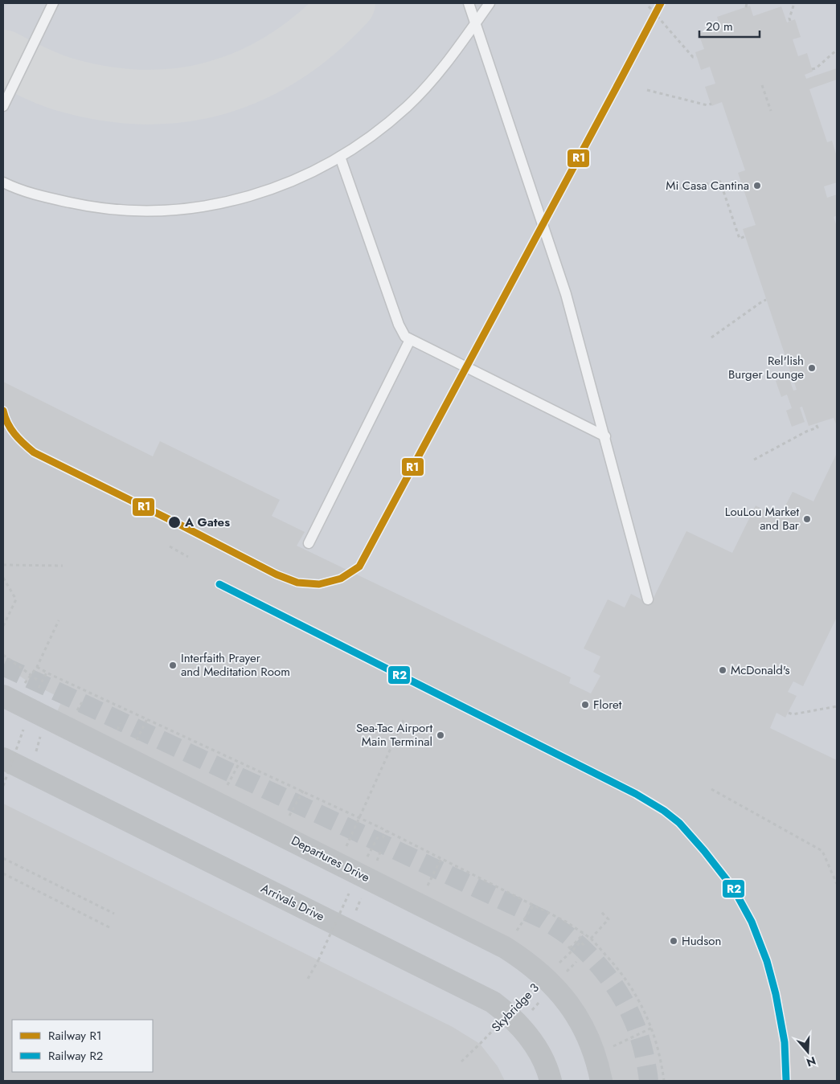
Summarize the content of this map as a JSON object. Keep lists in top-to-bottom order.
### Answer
{
  "streets": {
    "main road": ["Departures Drive", "Arrivals Drive"],
    "path": ["Skybridge 3"]
  },
  "places": [
    "Mi Casa Cantina",
    "Rel'lish Burger Lounge",
    "LouLou Market and Bar",
    "A Gates",
    "Interfaith Prayer and Meditation Room",
    "McDonald's",
    "Floret",
    "Sea-Tac Airport Main Terminal",
    "Hudson"
  ],
  "lines": ["rail line R1", "rail line R2"],
  "legend": ["Railway R1", "Railway R2"],
  "scale_bar": "20 m",
  "north": "bottom"
}
